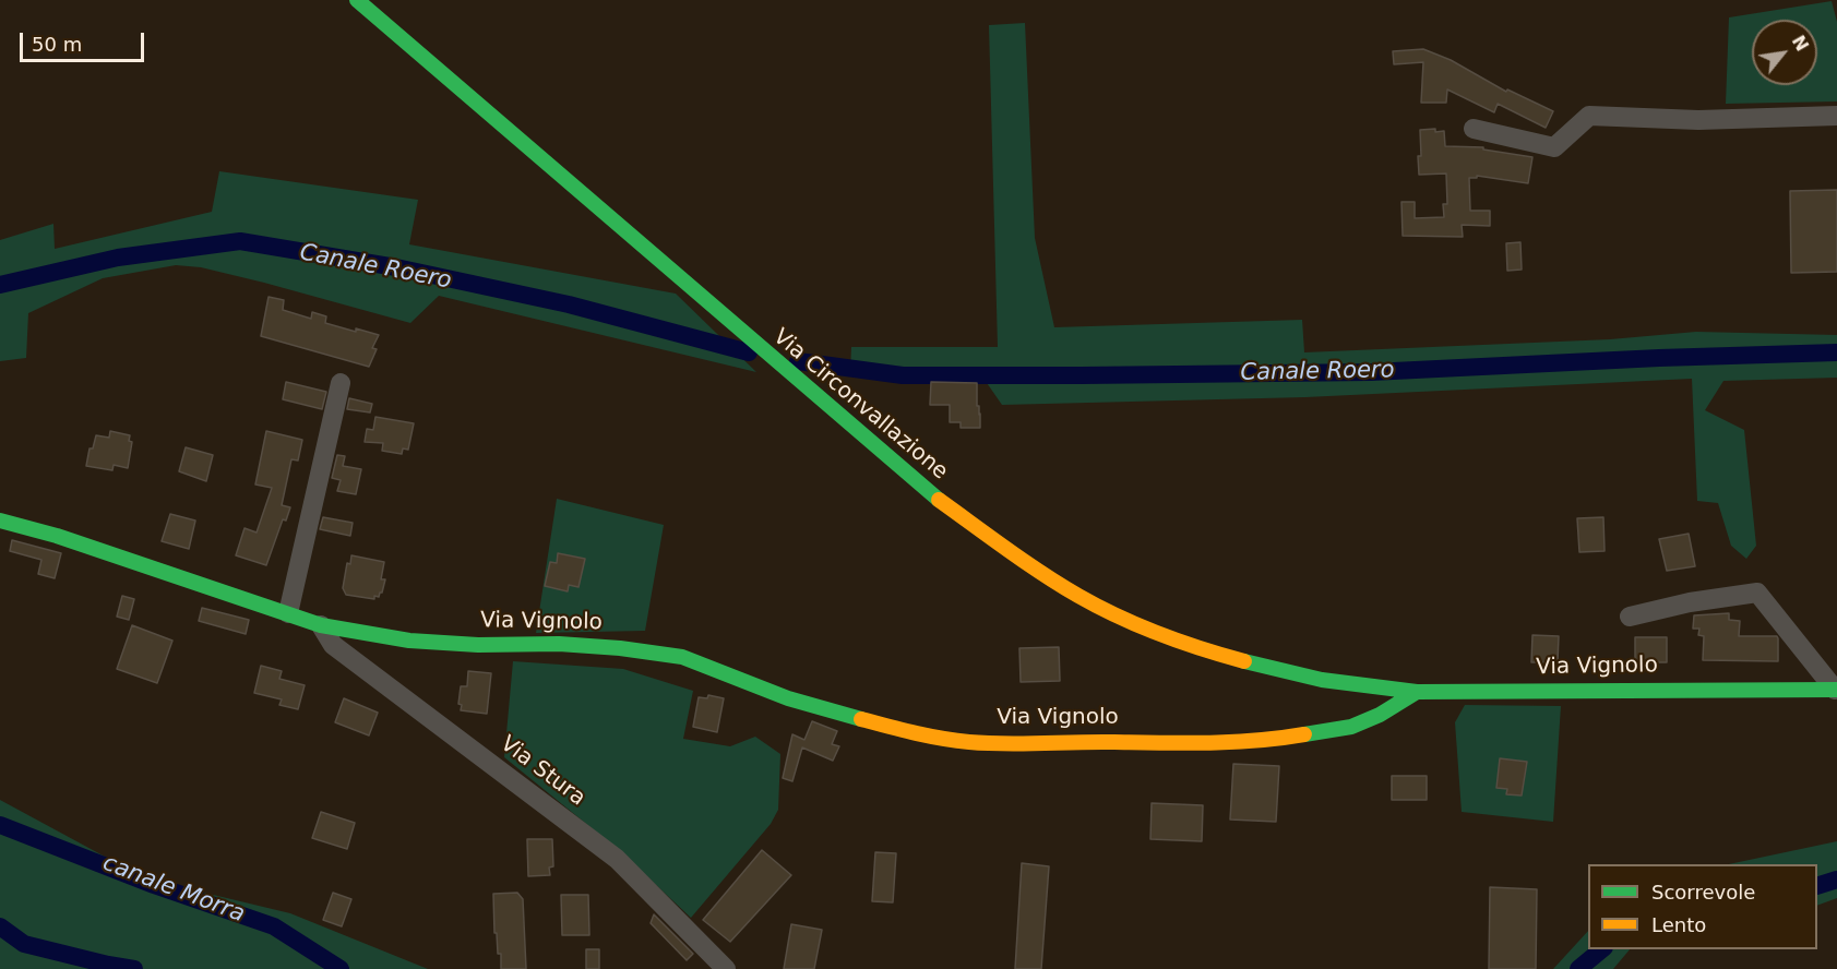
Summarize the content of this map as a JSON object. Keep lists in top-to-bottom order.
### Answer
{
  "streets": {
    "main road": ["Via Circonvallazione", "Via Vignolo"],
    "street": ["Via Stura"]
  },
  "crossings": [
    ["Via Circonvallazione", "Via Vignolo"],
    ["Via Vignolo", "Via Stura"]
  ],
  "water": ["Canale Roero", "canale Morra"],
  "legend": ["Scorrevole", "Lento"],
  "scale_bar": "50 m",
  "north": "top right"
}
